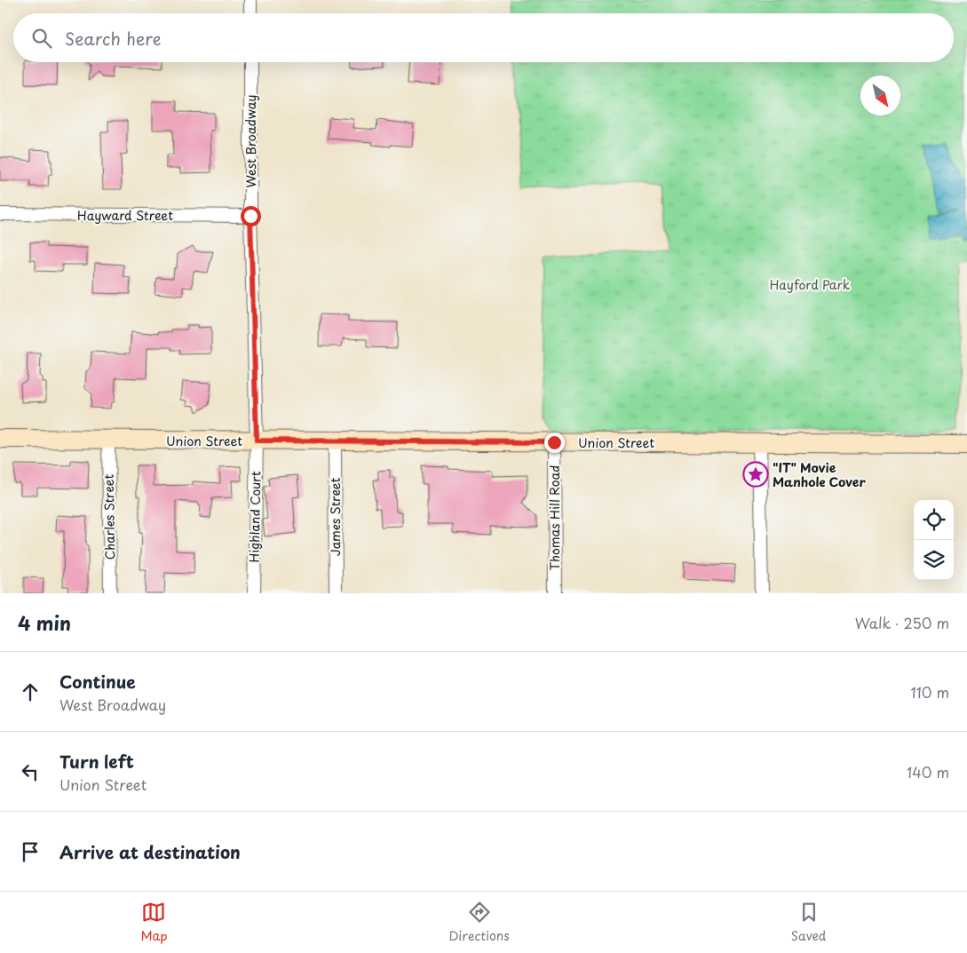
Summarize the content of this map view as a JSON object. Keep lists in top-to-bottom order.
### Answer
{
  "streets": {
    "main road": ["Union Street"],
    "street": [
      "West Broadway",
      "Hayward Street",
      "Charles Street",
      "Highland Court",
      "James Street",
      "Thomas Hill Road"
    ]
  },
  "crossings": [
    ["West Broadway", "Hayward Street"],
    ["West Broadway", "Union Street"],
    ["West Broadway", "Highland Court"],
    ["Union Street", "Charles Street"],
    ["Union Street", "Highland Court"],
    ["Union Street", "James Street"],
    ["Union Street", "Thomas Hill Road"]
  ],
  "parks": ["Hayford Park"],
  "places": {
    "place": ["\"IT\" Movie Manhole Cover"]
  },
  "north": "bottom right",
  "page": {
    "search": "Search here",
    "heading": ["4 min", "Walk · 250 m"],
    "list": [
      ["Continue", "West Broadway", "110 m"],
      ["Turn left", "Union Street", "140 m"],
      "Arrive at destination"
    ],
    "nav": ["Map", "Directions", "Saved"]
  }
}
